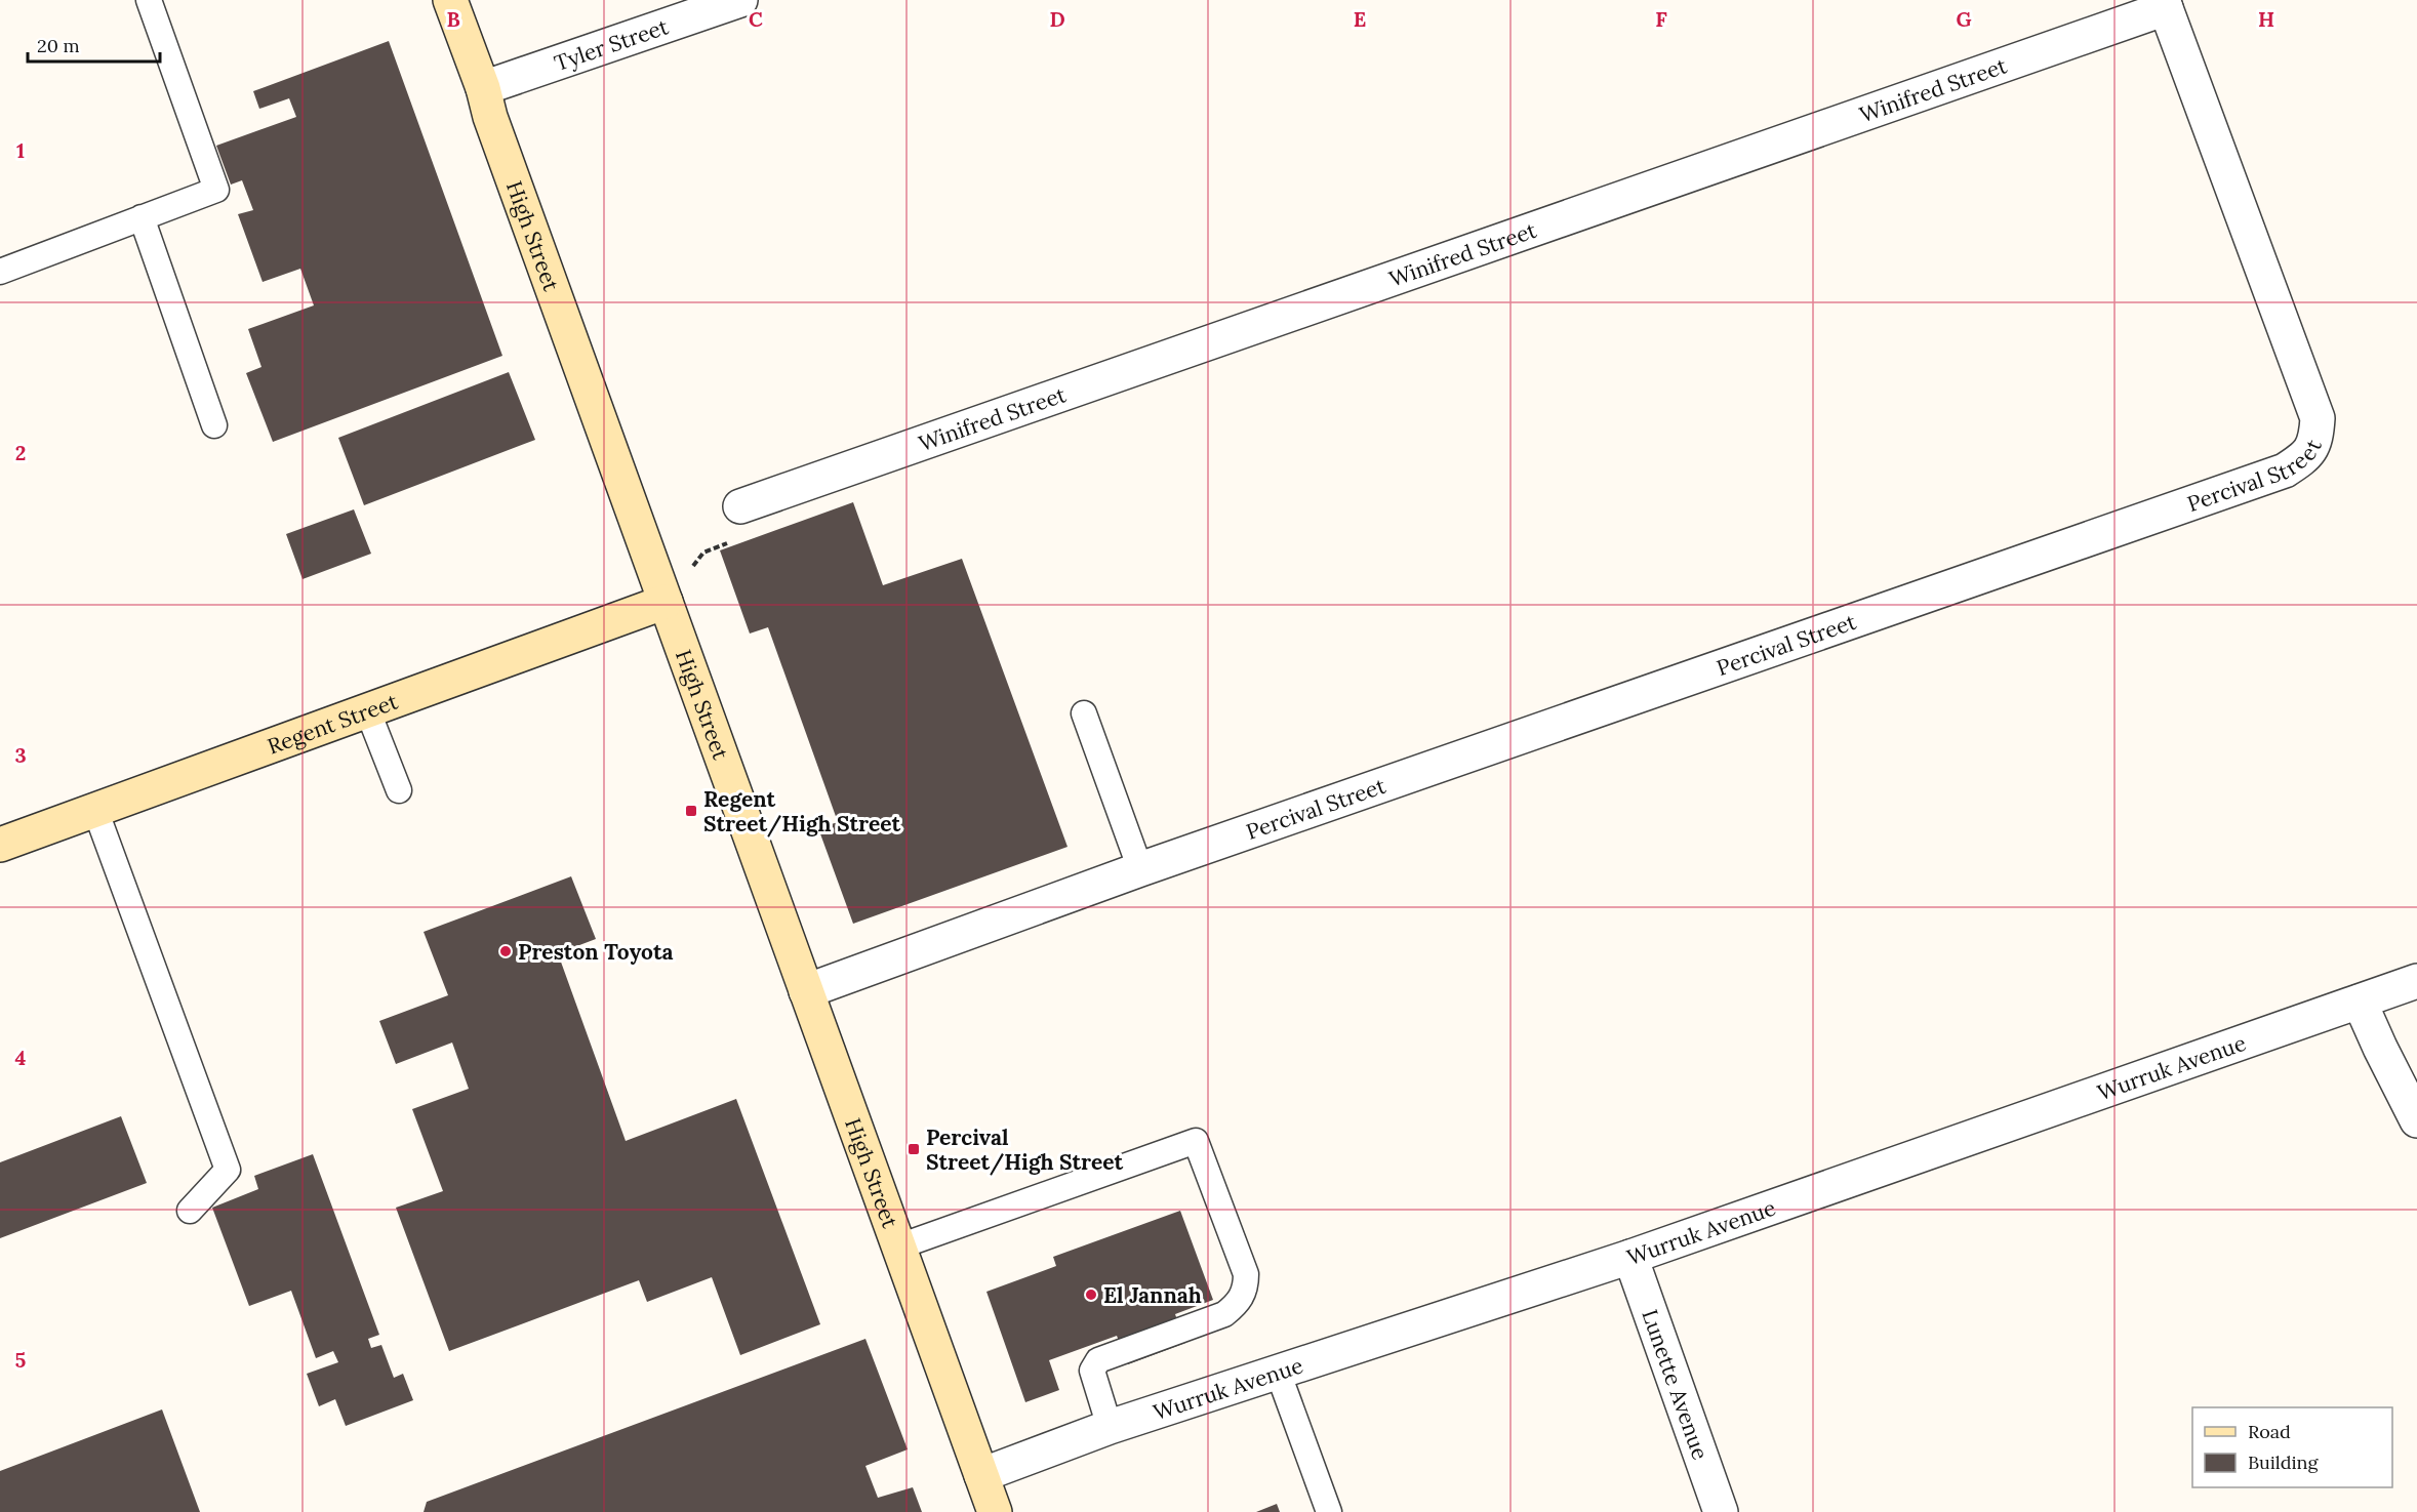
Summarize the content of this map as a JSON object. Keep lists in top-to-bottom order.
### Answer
{
  "streets": {
    "main road": ["High Street", "Regent Street"],
    "street": [
      "Tyler Street",
      "Winifred Street",
      "Percival Street",
      "Wurruk Avenue",
      "Lunette Avenue"
    ]
  },
  "crossings": [
    ["Tyler Street", "High Street"],
    ["Winifred Street", "Percival Street"],
    ["High Street", "Percival Street"],
    ["High Street", "Regent Street"],
    ["High Street", "Wurruk Avenue"],
    ["Wurruk Avenue", "Lunette Avenue"]
  ],
  "places": {
    "transit": ["Regent Street/High Street", "Percival Street/High Street"],
    "other": ["Preston Toyota", "El Jannah"]
  },
  "legend": ["Road", "Building"],
  "scale_bar": "20 m",
  "grid": {
    "columns": [
      "B",
      "C",
      "D",
      "E",
      "F",
      "G",
      "H"
    ],
    "rows": [
      "1",
      "2",
      "3",
      "4",
      "5"
    ]
  }
}
